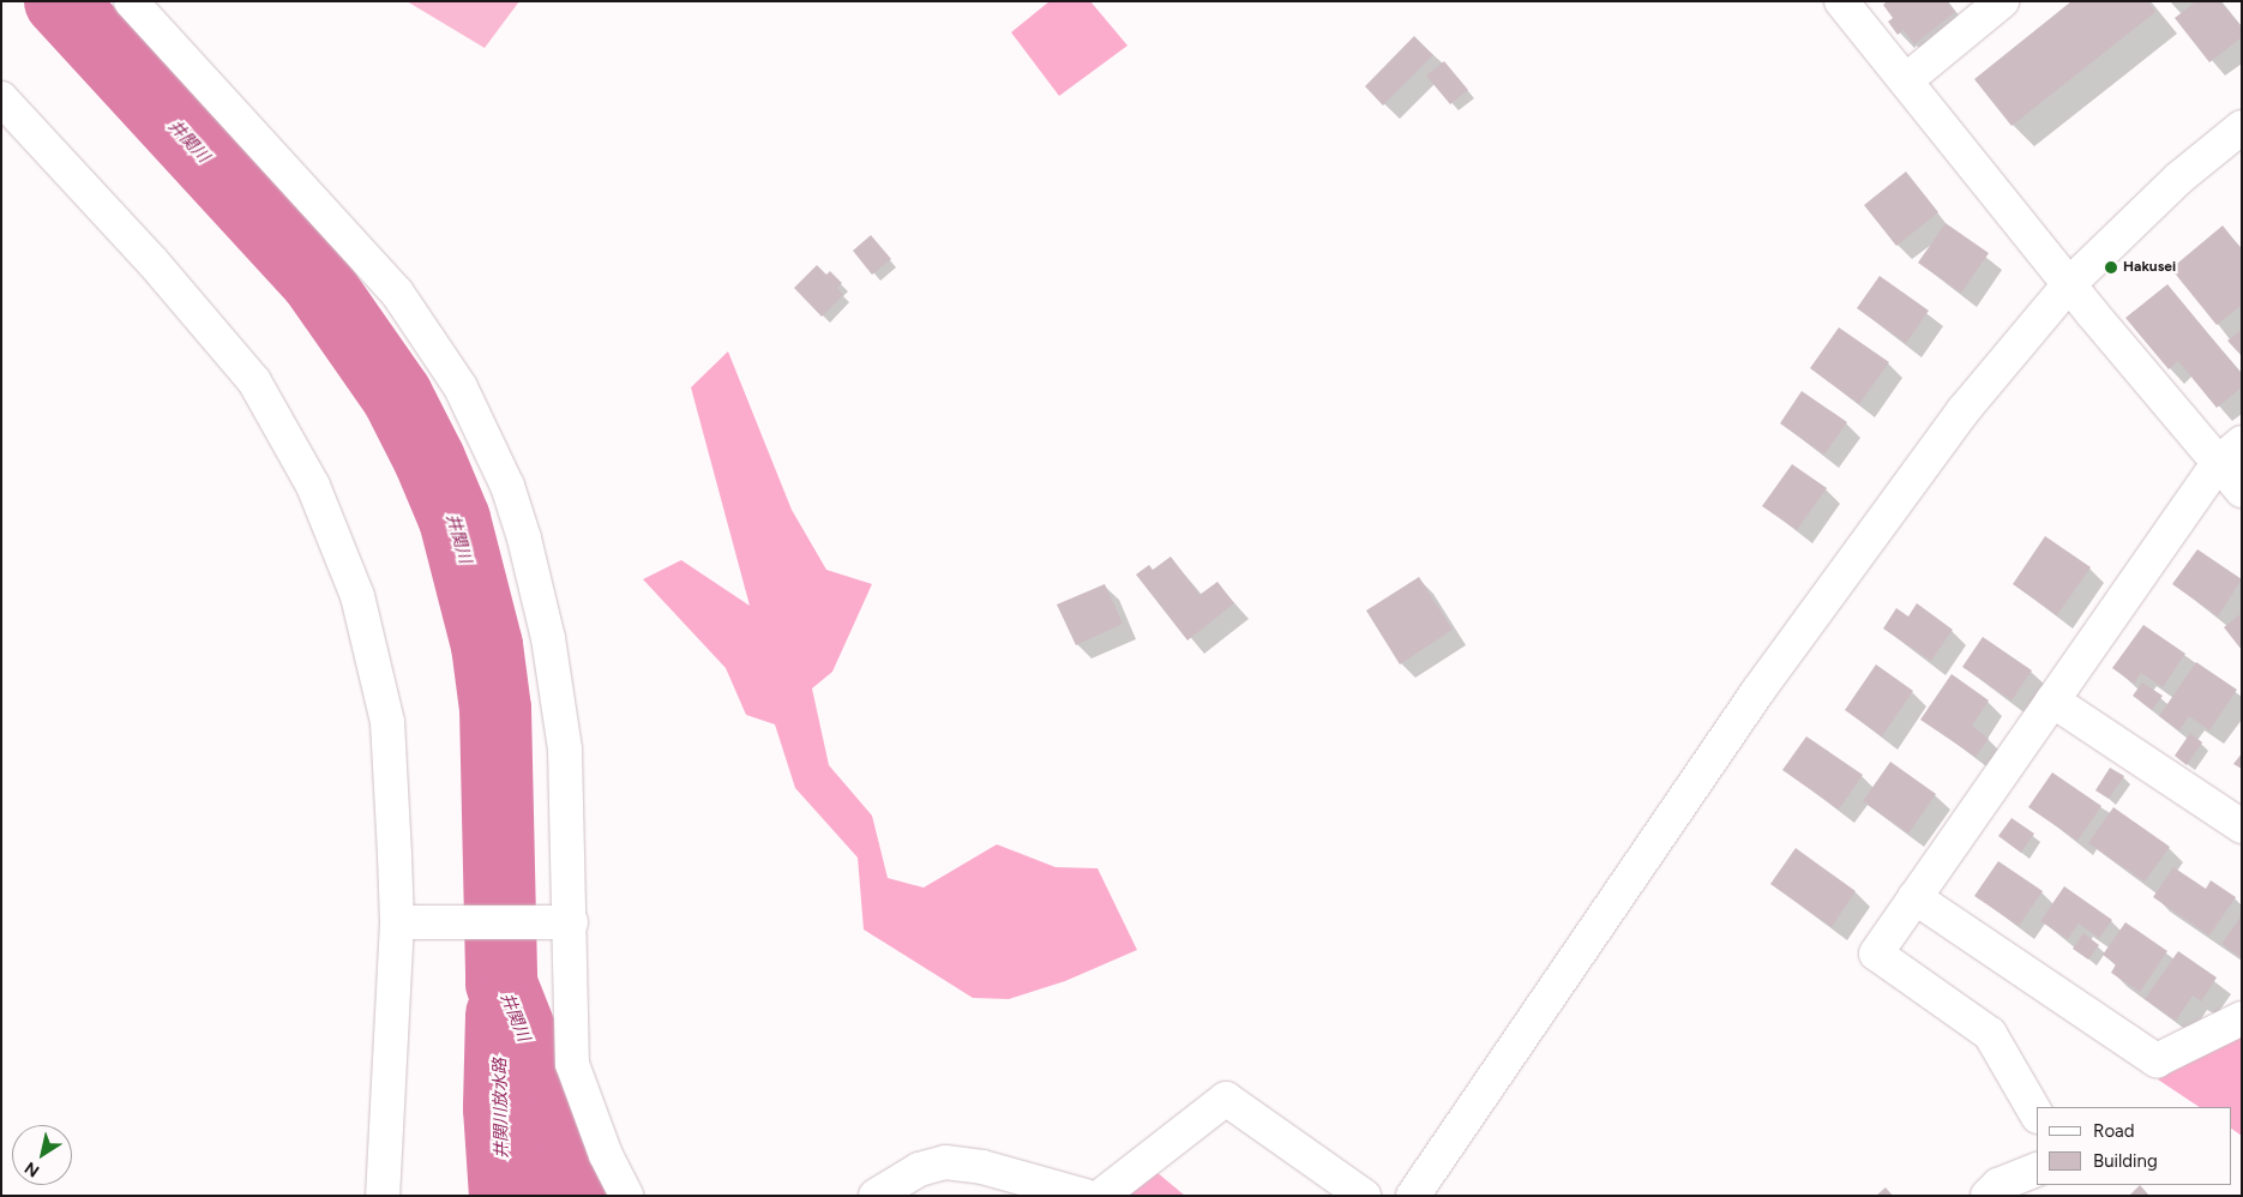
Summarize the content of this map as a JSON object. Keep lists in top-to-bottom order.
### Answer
{
  "water": ["井関川", "井関川放水路"],
  "places": ["Hakusei"],
  "legend": ["Road", "Building"],
  "north": "bottom left"
}
